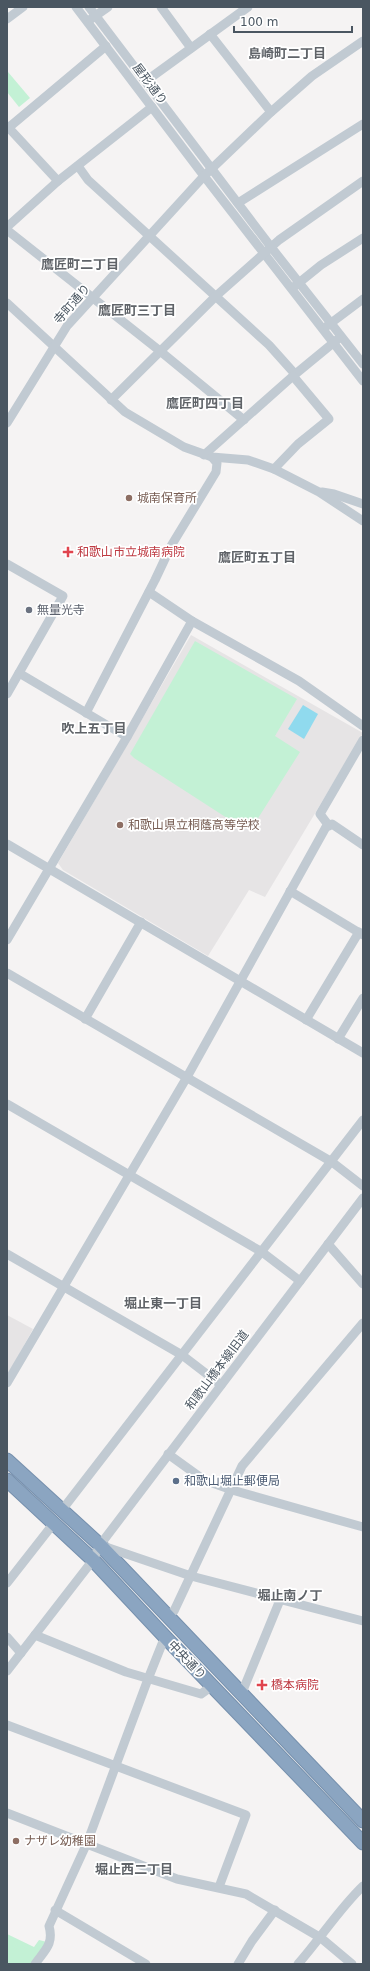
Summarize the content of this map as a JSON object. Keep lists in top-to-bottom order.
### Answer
{
  "streets": {
    "highway": ["中央通り"],
    "street": ["屋形通り", "寺町通り", "和歌山橋本線旧道"]
  },
  "crossings": [
    ["屋形通り", "寺町通り"],
    ["和歌山橋本線旧道", "中央通り"]
  ],
  "districts": [
    "島崎町二丁目",
    "鷹匠町二丁目",
    "鷹匠町三丁目",
    "鷹匠町四丁目",
    "鷹匠町五丁目",
    "吹上五丁目",
    "堀止東一丁目",
    "堀止南ノ丁",
    "堀止西二丁目"
  ],
  "places": {
    "other": [
      "城南保育所",
      "無量光寺",
      "和歌山県立桐蔭高等学校",
      "和歌山堀止郵便局",
      "ナザレ幼稚園"
    ],
    "health": ["和歌山市立城南病院", "橋本病院"]
  },
  "scale_bar": "100 m"
}
